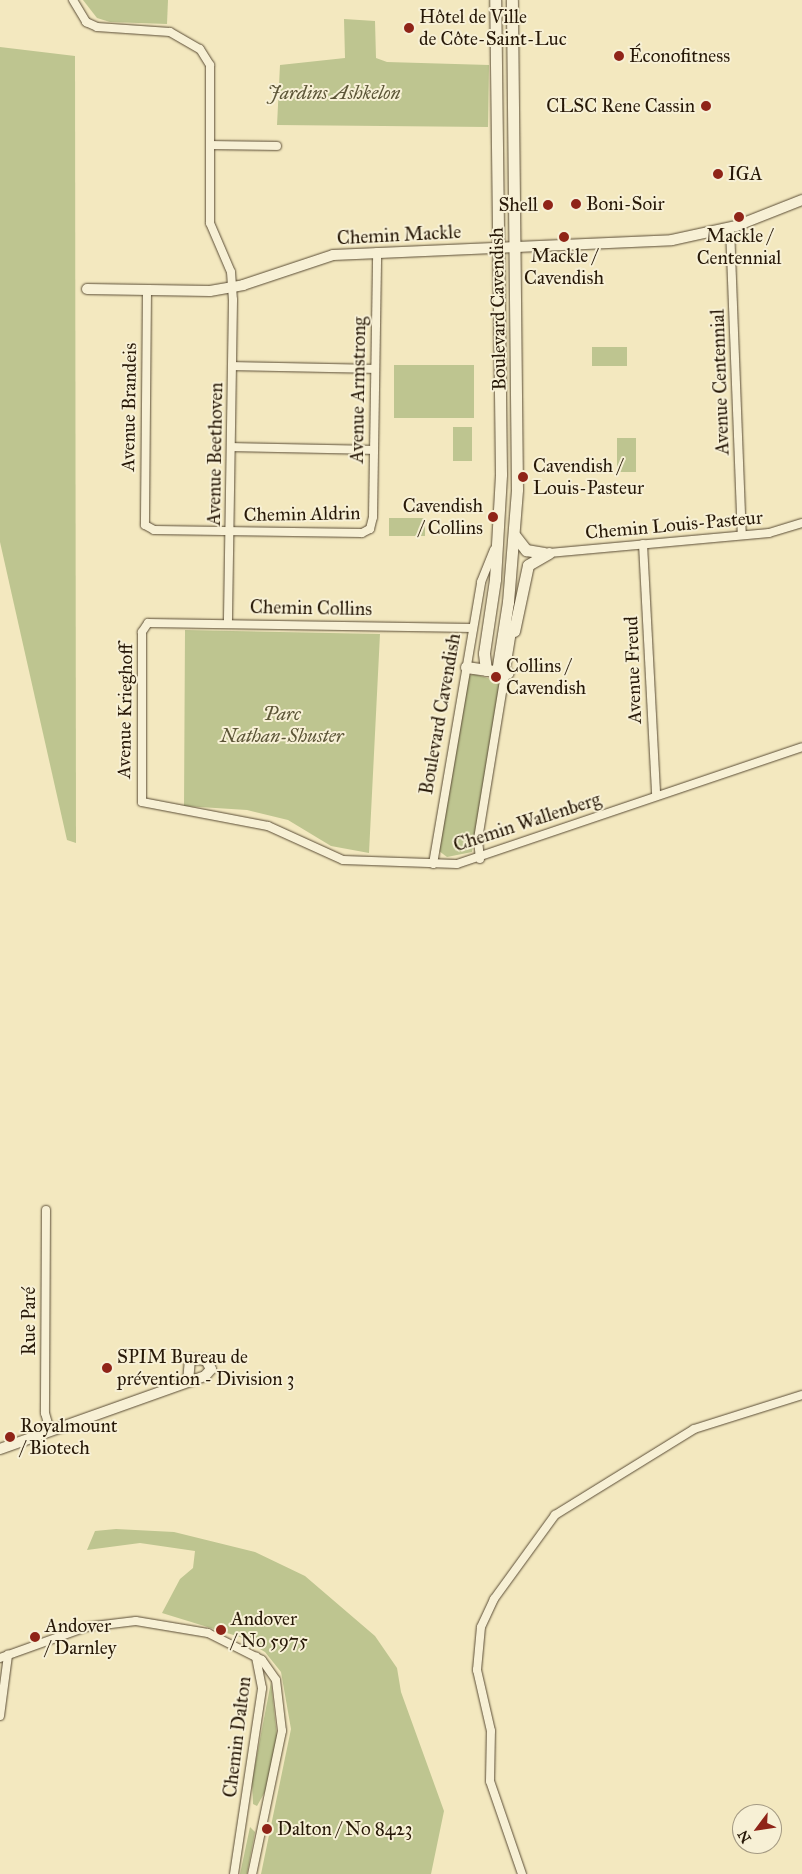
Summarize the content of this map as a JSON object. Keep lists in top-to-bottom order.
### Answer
{
  "streets": {
    "main road": ["Boulevard Cavendish"],
    "street": [
      "Chemin Mackle",
      "Avenue Centennial",
      "Avenue Armstrong",
      "Avenue Brandeis",
      "Avenue Beethoven",
      "Chemin Aldrin",
      "Chemin Louis-Pasteur",
      "Chemin Collins",
      "Avenue Freud",
      "Avenue Krieghoff",
      "Chemin Wallenberg",
      "Rue Paré",
      "Chemin Dalton"
    ]
  },
  "crossings": [
    ["Chemin Mackle", "Boulevard Cavendish"],
    ["Chemin Mackle", "Avenue Centennial"],
    ["Chemin Mackle", "Avenue Armstrong"],
    ["Chemin Mackle", "Avenue Brandeis"],
    ["Chemin Mackle", "Avenue Beethoven"],
    ["Boulevard Cavendish", "Chemin Collins"],
    ["Boulevard Cavendish", "Chemin Wallenberg"],
    ["Avenue Centennial", "Chemin Louis-Pasteur"],
    ["Avenue Armstrong", "Chemin Aldrin"],
    ["Avenue Brandeis", "Chemin Aldrin"],
    ["Avenue Beethoven", "Chemin Aldrin"],
    ["Avenue Beethoven", "Chemin Collins"],
    ["Chemin Louis-Pasteur", "Avenue Freud"],
    ["Chemin Collins", "Avenue Krieghoff"],
    ["Avenue Freud", "Chemin Wallenberg"],
    ["Avenue Krieghoff", "Chemin Wallenberg"]
  ],
  "parks": ["Jardins Ashkelon", "Parc Nathan-Shuster"],
  "places": [
    "Hôtel de Ville de Côte-Saint-Luc",
    "Éconofitness",
    "CLSC Rene Cassin",
    "IGA",
    "Boni-Soir",
    "Shell",
    "Mackle / Centennial",
    "Mackle / Cavendish",
    "Cavendish / Louis-Pasteur",
    "Cavendish / Collins",
    "Collins / Cavendish",
    "SPIM Bureau de prévention - Division 3",
    "Royalmount / Biotech",
    "Andover / No 5975",
    "Andover / Darnley",
    "Dalton / No 8423"
  ],
  "north": "bottom left"
}
